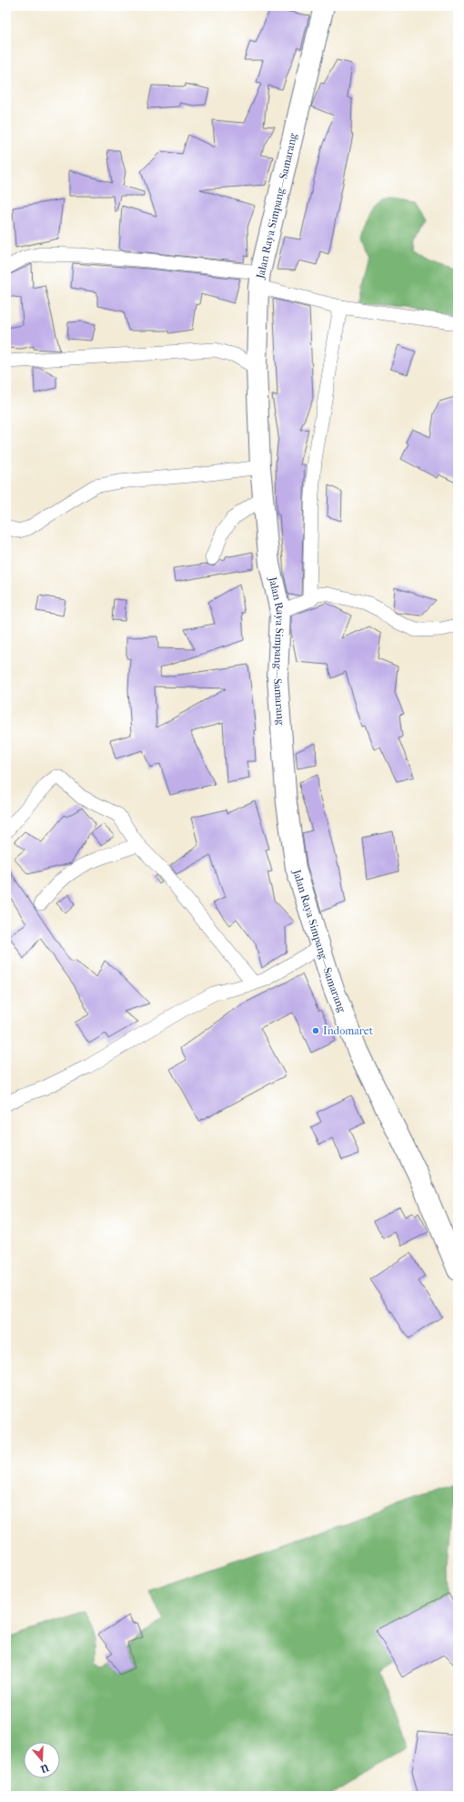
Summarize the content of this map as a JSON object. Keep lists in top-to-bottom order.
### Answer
{
  "streets": {
    "main road": ["Jalan Raya Simpang—Samarang"]
  },
  "places": ["Indomaret"],
  "north": "bottom"
}
